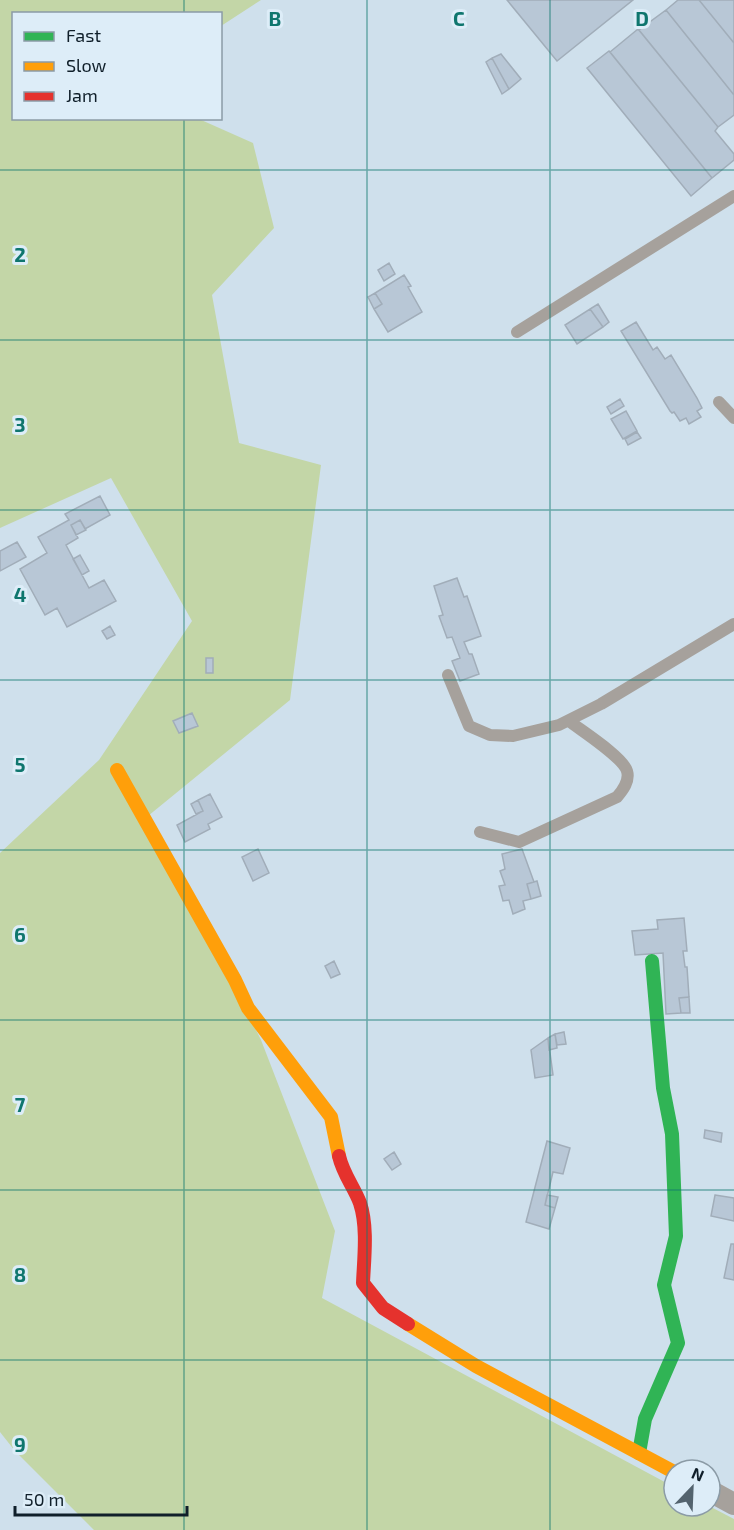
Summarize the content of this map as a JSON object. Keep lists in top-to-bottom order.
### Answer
{
  "legend": ["Fast", "Slow", "Jam"],
  "scale_bar": "50 m",
  "north": "top right",
  "grid": {
    "columns": ["B", "C", "D"],
    "rows": [
      "2",
      "3",
      "4",
      "5",
      "6",
      "7",
      "8",
      "9"
    ]
  }
}
